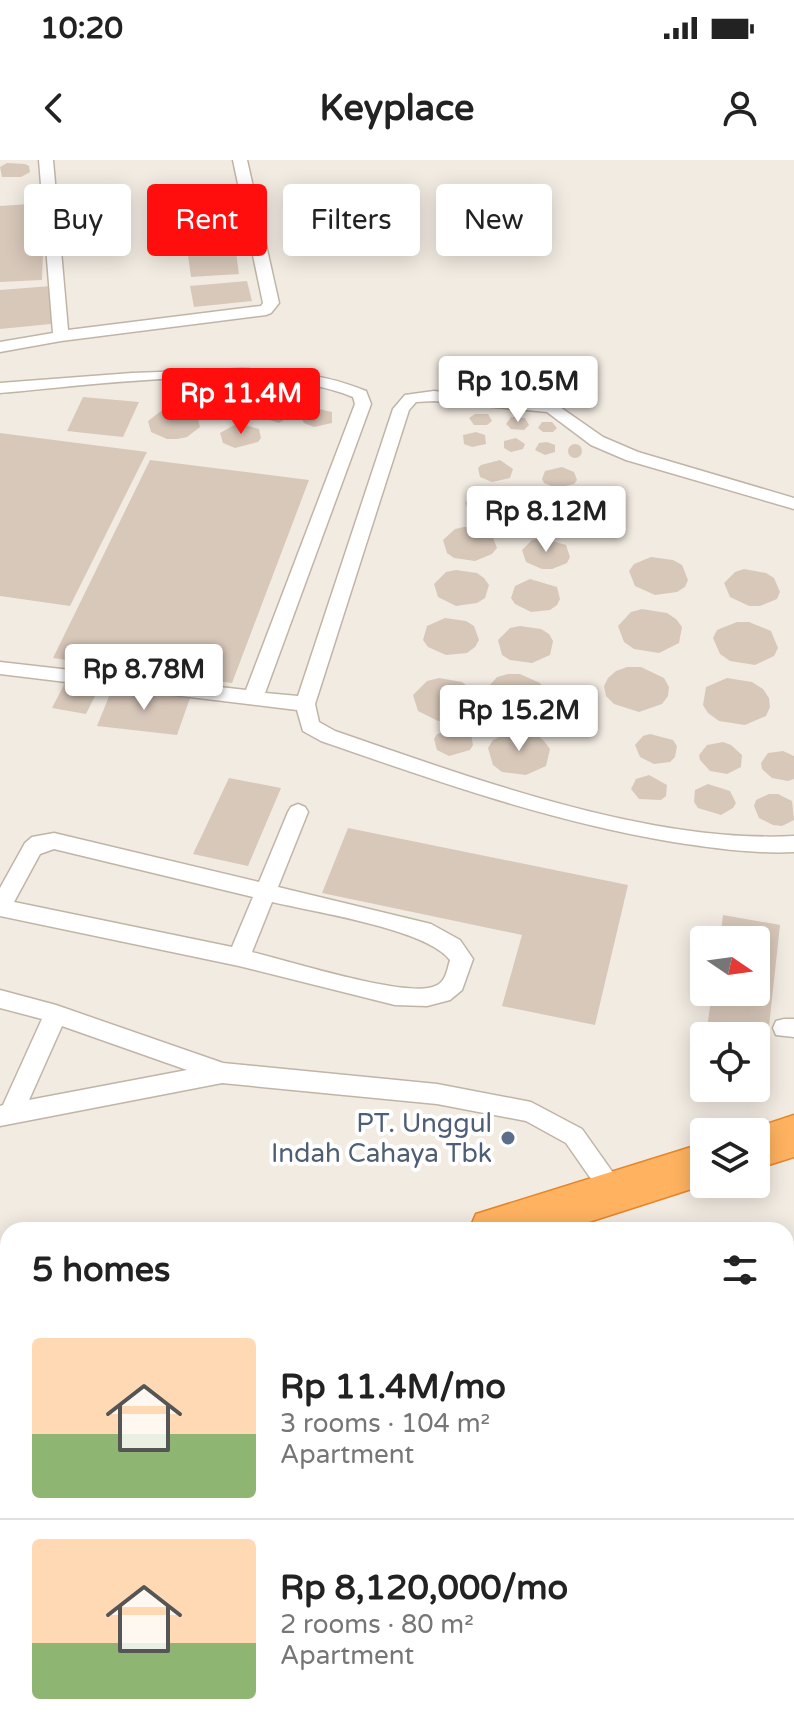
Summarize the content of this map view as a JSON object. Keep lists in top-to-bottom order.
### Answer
{
  "places": ["PT. Unggul Indah Cahaya Tbk"],
  "north": "right",
  "page": {
    "status": "10:20",
    "header": "Keyplace",
    "chip": [
      "Buy",
      "Rent",
      "Filters",
      "New"
    ],
    "price": [
      "Rp 10.5M",
      "Rp 11.4M",
      "Rp 8.12M",
      "Rp 8.78M",
      "Rp 15.2M"
    ],
    "heading": "5 homes",
    "list": [
      {
        "name": "Rp 11.4M/mo",
        "note": "3 rooms · 104 m² · Apartment"
      },
      {
        "name": "Rp 8,120,000/mo",
        "note": "2 rooms · 80 m² · Apartment"
      }
    ]
  }
}
